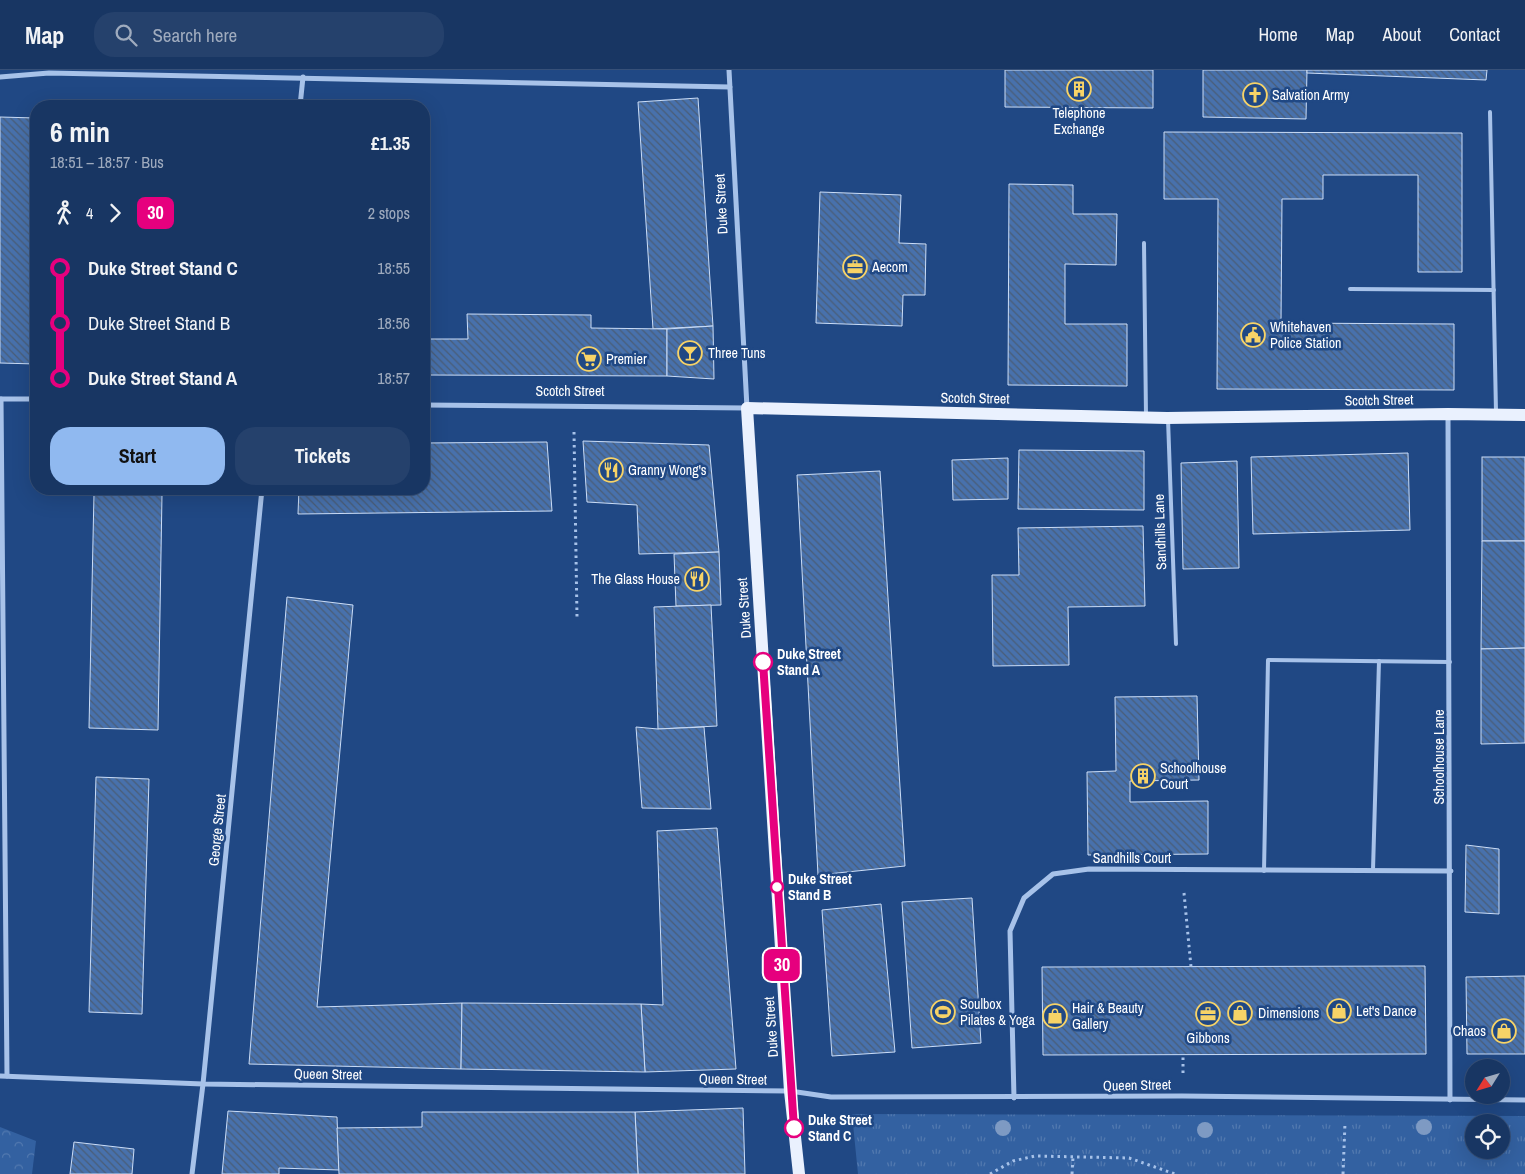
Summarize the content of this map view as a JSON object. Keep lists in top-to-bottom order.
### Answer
{
  "streets": {
    "main road": ["Duke Street", "Scotch Street"],
    "street": [
      "Schoolhouse Lane",
      "George Street",
      "Sandhills Court",
      "Queen Street"
    ],
    "lane": ["Sandhills Lane"]
  },
  "crossings": [
    ["Duke Street", "Scotch Street"],
    ["Duke Street", "Queen Street"],
    ["Scotch Street", "Sandhills Lane"],
    ["Scotch Street", "Schoolhouse Lane"],
    ["Schoolhouse Lane", "Sandhills Court"],
    ["Schoolhouse Lane", "Queen Street"],
    ["George Street", "Queen Street"],
    ["Sandhills Court", "Queen Street"]
  ],
  "places": {
    "building": ["Telephone Exchange", "Schoolhouse Court"],
    "church": ["Salvation Army"],
    "office": ["Aecom", "Gibbons"],
    "public building": ["Whitehaven Police Station"],
    "bar": ["Three Tuns"],
    "supermarket": ["Premier"],
    "restaurant": ["Granny Wong's", "The Glass House"],
    "other": ["Duke Street Stand A", "Duke Street Stand B", "Duke Street Stand C"],
    "shop": [
      "Let's Dance",
      "Dimensions",
      "Hair & Beauty Gallery",
      "Chaos"
    ],
    "sports": ["Soulbox Pilates & Yoga"]
  },
  "lines": ["bus line 30"],
  "north": "bottom left",
  "page": {
    "header": "Map",
    "search": "Search here",
    "nav": [
      "Home",
      "Map",
      "About",
      "Contact"
    ],
    "on_map": "30",
    "heading": ["6 min", "18:51 – 18:57 · Bus", "£1.35"],
    "legs": ["4", "30", "2 stops"],
    "list": [
      {
        "name": "Duke Street Stand C",
        "value": "18:55"
      },
      {
        "name": "Duke Street Stand B",
        "value": "18:56"
      },
      {
        "name": "Duke Street Stand A",
        "value": "18:57"
      }
    ],
    "buttons": ["Start", "Tickets"]
  }
}
